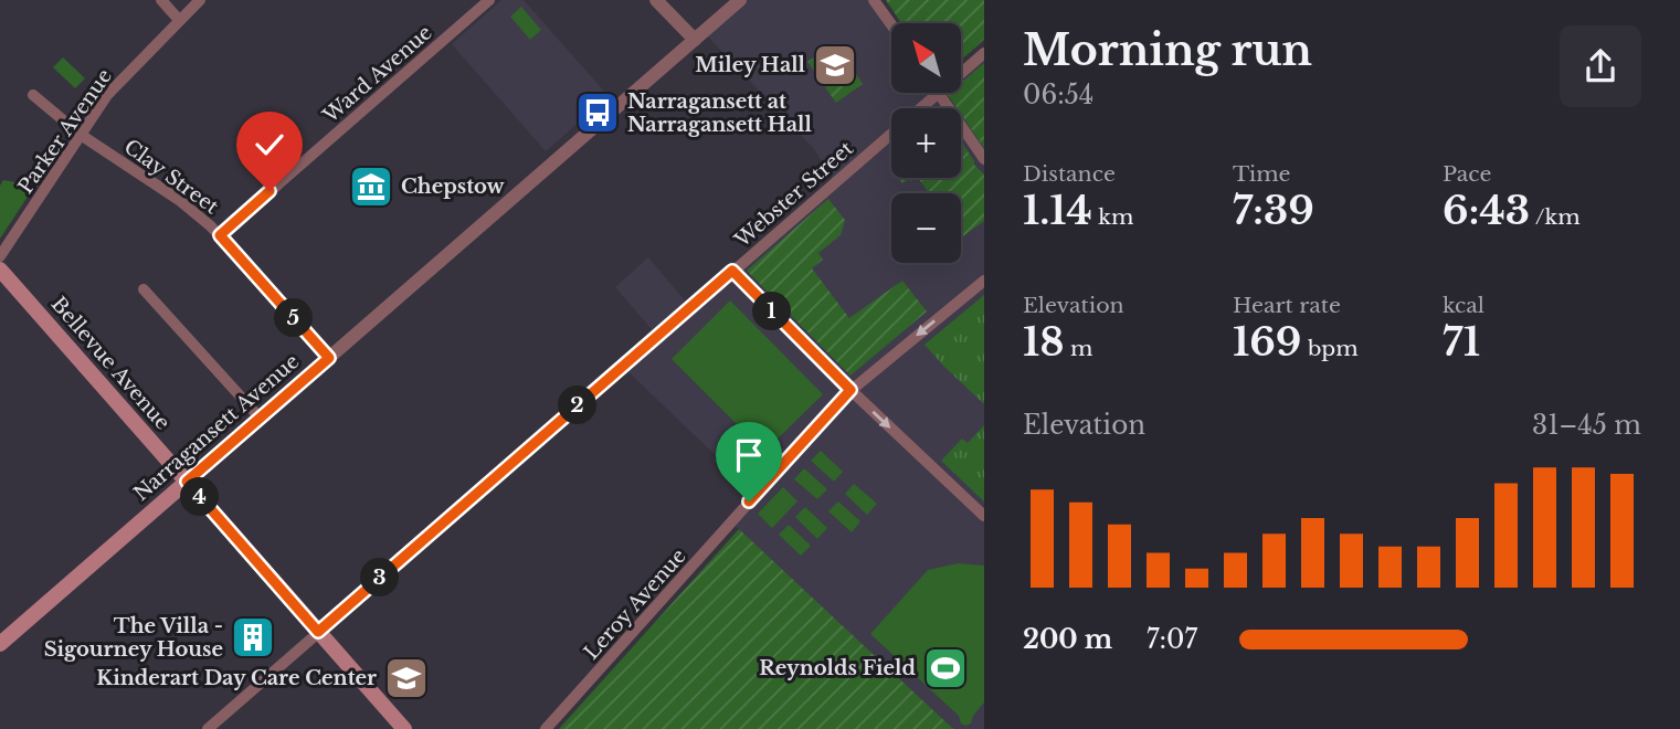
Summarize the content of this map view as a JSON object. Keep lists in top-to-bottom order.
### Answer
{
  "streets": {
    "main road": ["Bellevue Avenue", "Narragansett Avenue"],
    "street": [
      "Ward Avenue",
      "Parker Avenue",
      "Clay Street",
      "Webster Street",
      "Leroy Avenue"
    ]
  },
  "crossings": [
    ["Ward Avenue", "Clay Street"],
    ["Parker Avenue", "Clay Street"],
    ["Clay Street", "Narragansett Avenue"],
    ["Webster Street", "Bellevue Avenue"],
    ["Bellevue Avenue", "Narragansett Avenue"]
  ],
  "places": {
    "school or university": ["Miley Hall", "Kinderart Day Care Center"],
    "bus stop": ["Narragansett at Narragansett Hall"],
    "museum": ["Chepstow"],
    "building": ["The Villa - Sigourney House"],
    "sports": ["Reynolds Field"]
  },
  "north": "top left",
  "page": {
    "heading": ["Morning run", "06:54"],
    "map_buttons": ["+", "−"],
    "stats": [
      ["Distance", "1.14 km"],
      ["Time", "7:39"],
      ["Pace", "6:43 /km"],
      ["Elevation", "18 m"],
      ["Heart rate", "169 bpm"],
      ["kcal", "71"]
    ],
    "pins": [
      "1",
      "5",
      "2",
      "4",
      "3"
    ],
    "chart": ["Elevation", "31–45 m"],
    "list": [
      {
        "name": "200 m",
        "note": "7:07"
      }
    ]
  }
}
